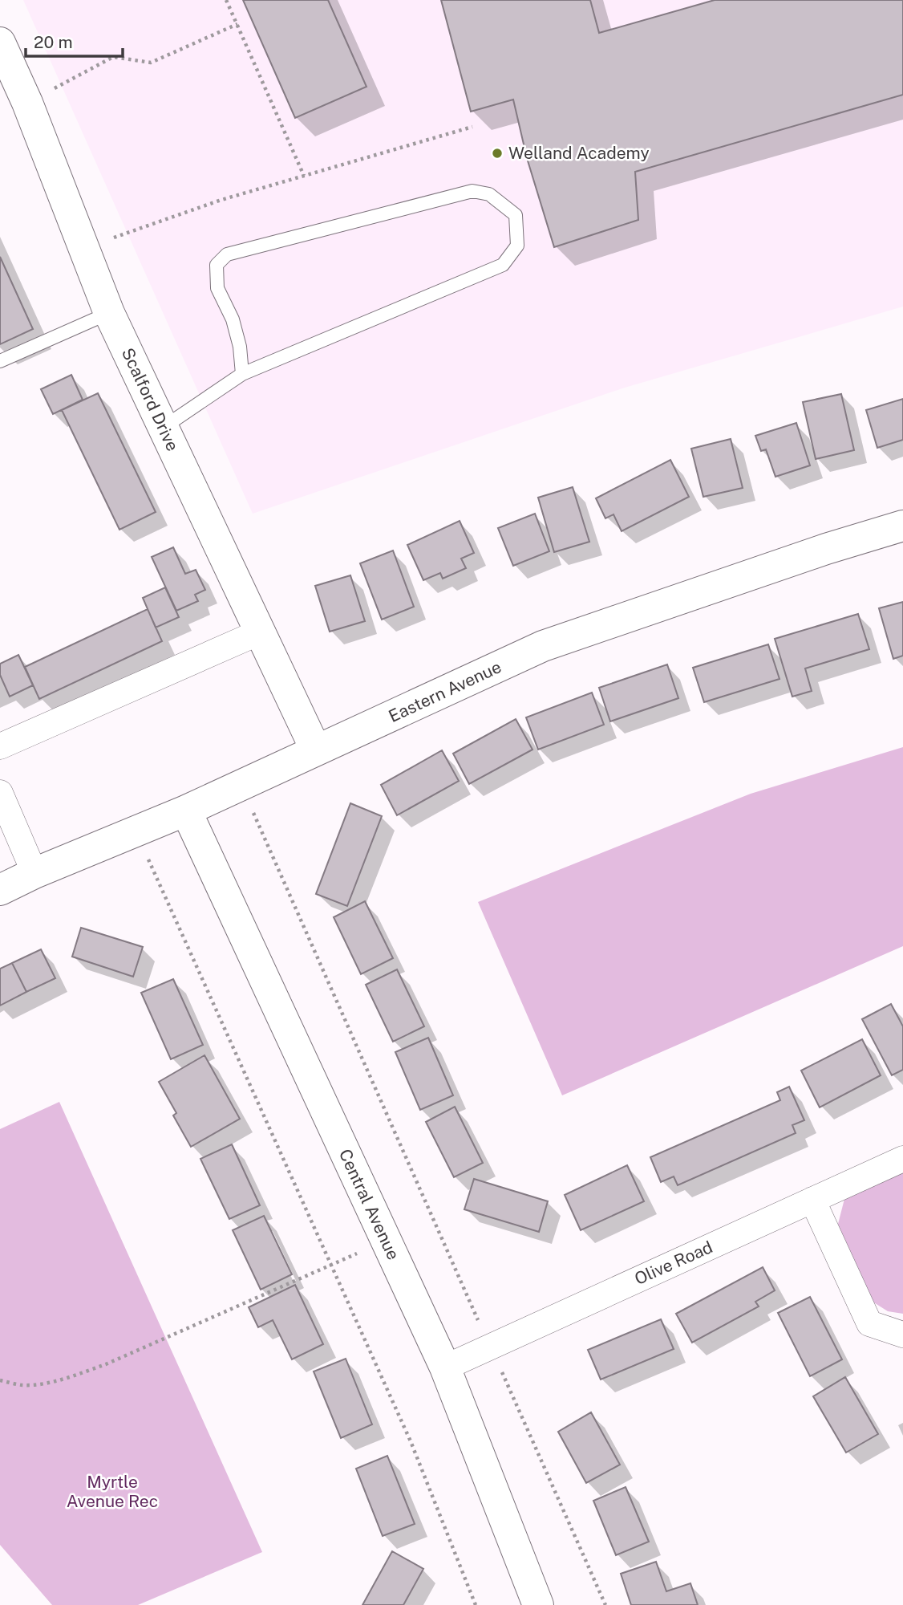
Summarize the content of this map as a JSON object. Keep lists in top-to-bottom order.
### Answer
{
  "streets": {
    "street": [
      "Scalford Drive",
      "Eastern Avenue",
      "Central Avenue",
      "Olive Road"
    ]
  },
  "crossings": [
    ["Scalford Drive", "Eastern Avenue"],
    ["Eastern Avenue", "Central Avenue"],
    ["Central Avenue", "Olive Road"]
  ],
  "parks": ["Myrtle Avenue Rec"],
  "places": ["Welland Academy"],
  "scale_bar": "20 m"
}
